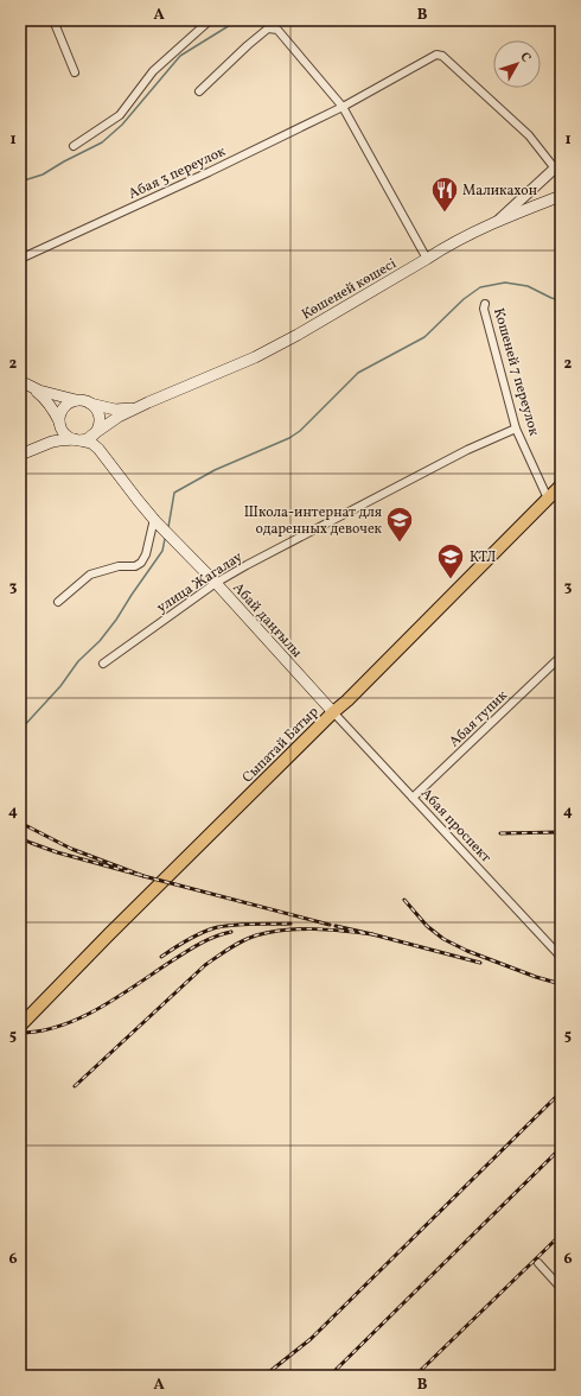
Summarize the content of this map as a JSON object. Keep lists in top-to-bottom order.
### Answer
{
  "streets": {
    "main road": ["Көшеней көшесі", "Абай даңғылы", "Сыпатай Батыр"],
    "street": [
      "Абая 3 переулок",
      "Кошеней 7 переулок",
      "улица Жагалау",
      "Абая тупик",
      "Абая проспект"
    ]
  },
  "crossings": [
    ["Кошеней 7 переулок", "улица Жагалау"],
    ["Кошеней 7 переулок", "Сыпатай Батыр"],
    ["улица Жагалау", "Абай даңғылы"],
    ["Абай даңғылы", "Сыпатай Батыр"],
    ["Абай даңғылы", "Абая проспект"],
    ["Абая тупик", "Абая проспект"],
    ["Сыпатай Батыр", "Абая проспект"]
  ],
  "places": {
    "restaurant": ["Маликахон"],
    "school or university": ["Школа-интернат для одаренных девочек", "КТЛ"]
  },
  "north": "top right",
  "grid": {
    "columns": ["A", "B"],
    "rows": [
      "1",
      "2",
      "3",
      "4",
      "5",
      "6"
    ]
  }
}
